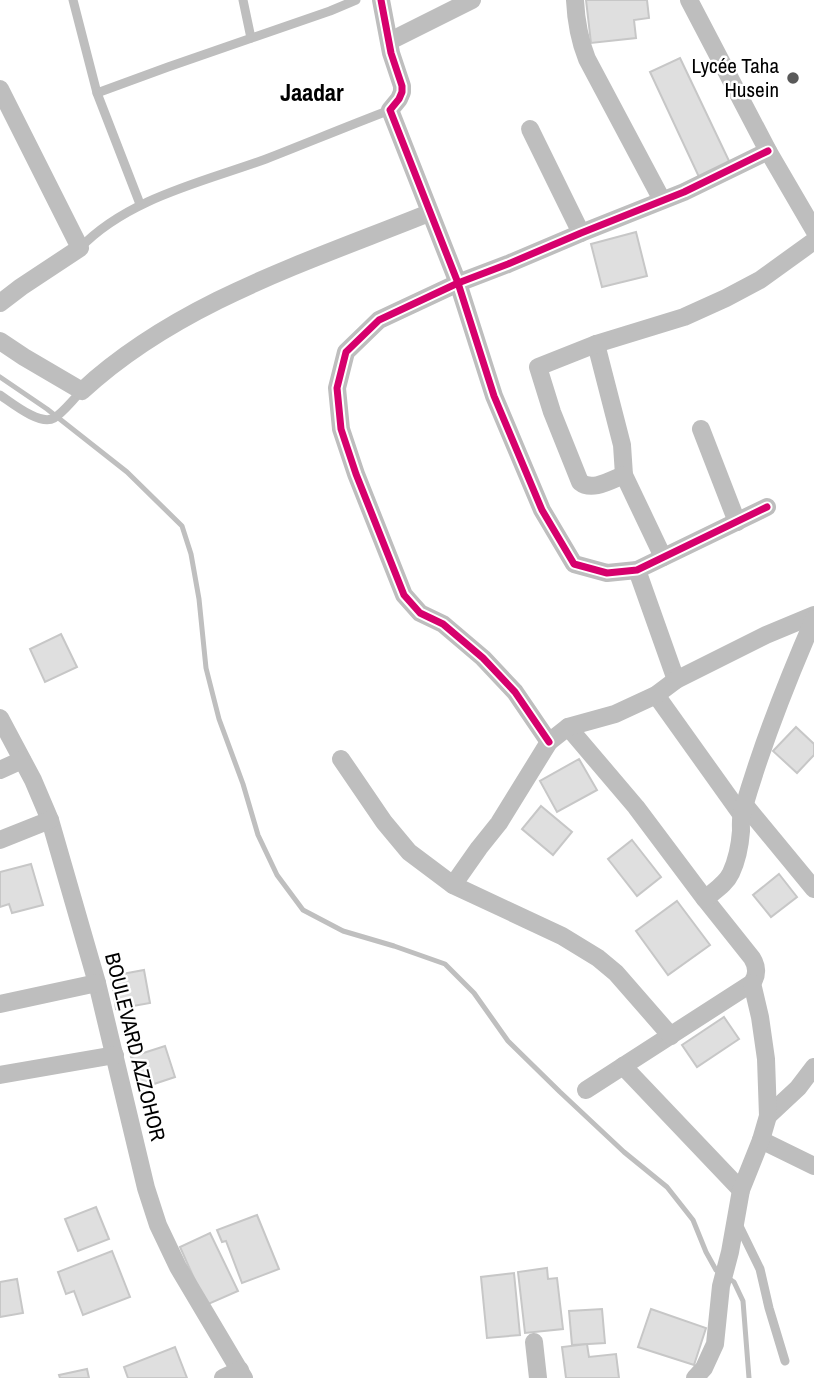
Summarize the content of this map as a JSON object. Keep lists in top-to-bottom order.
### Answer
{
  "streets": {
    "street": ["BOULEVARD AZZOHOR"]
  },
  "districts": ["Jaadar"],
  "places": ["Lycée Taha Husein"]
}
